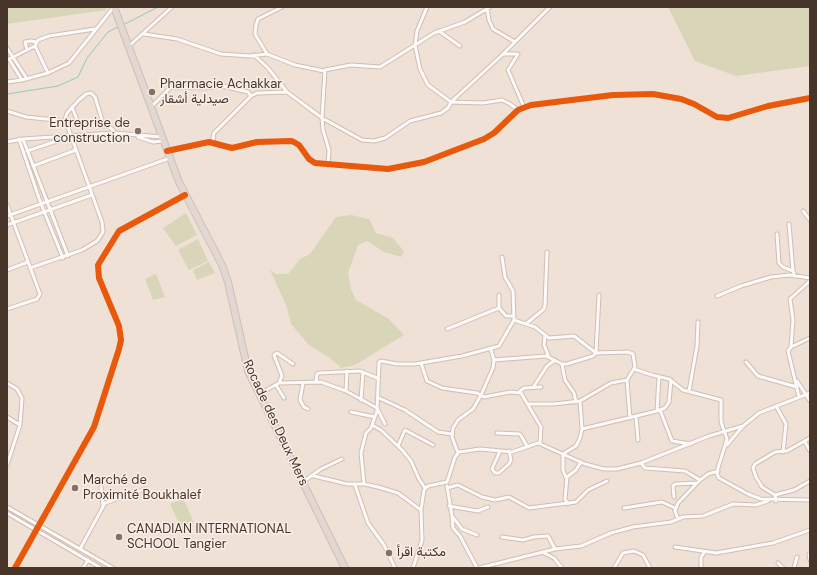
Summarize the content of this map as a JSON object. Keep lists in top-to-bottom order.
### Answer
{
  "streets": {
    "highway": ["Rocade des Deux Mers"]
  },
  "places": [
    "Pharmacie Achakkar صيدلية أشقار",
    "Entreprise de construction",
    "Marché de Proximité Boukhalef",
    "CANADIAN INTERNATIONAL SCHOOL Tangier",
    "مكتبة اقرأ"
  ]
}
